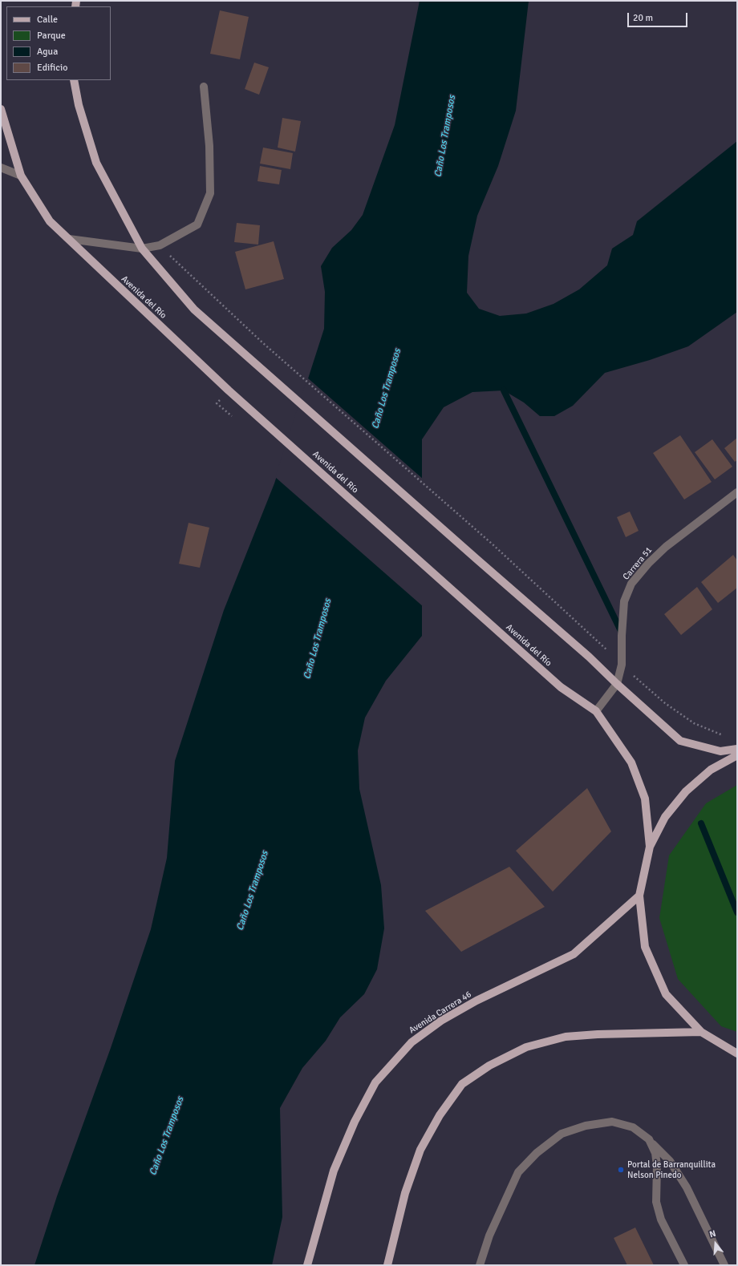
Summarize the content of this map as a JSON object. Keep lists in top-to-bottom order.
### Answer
{
  "streets": {
    "main road": ["Avenida del Río", "Avenida Carrera 46"],
    "street": ["Carrera 51"]
  },
  "water": ["Caño Los Tramposos"],
  "places": ["Portal de Barranquillita Nelson Pinedo"],
  "legend": [
    "Calle",
    "Parque",
    "Agua",
    "Edificio"
  ],
  "scale_bar": "20 m",
  "north": "top"
}
